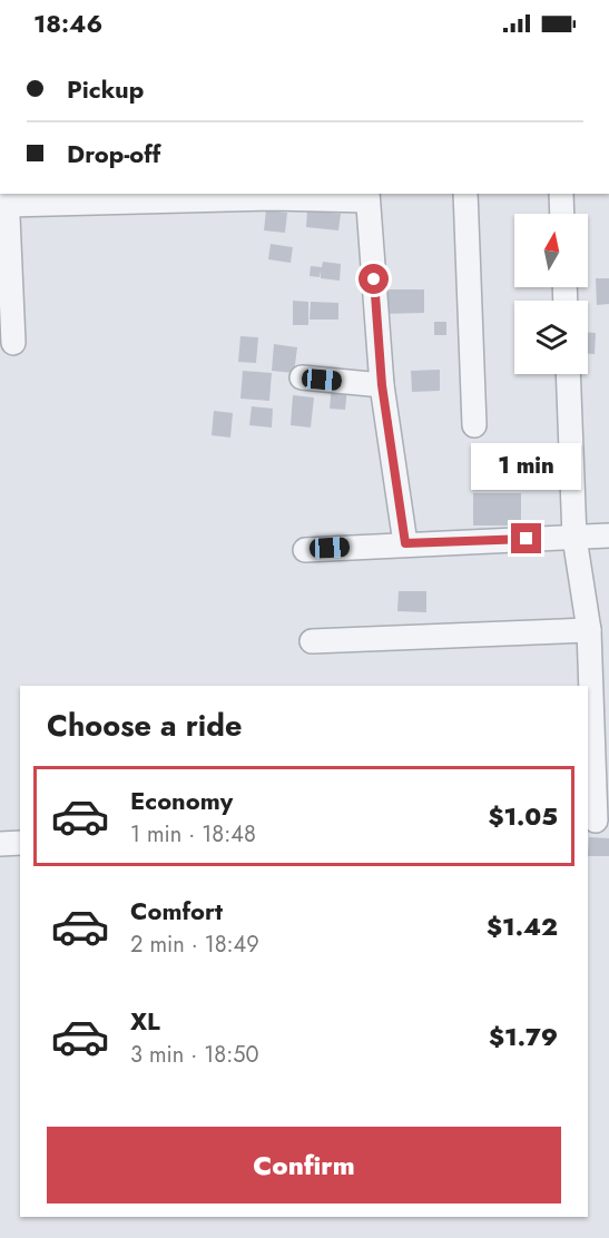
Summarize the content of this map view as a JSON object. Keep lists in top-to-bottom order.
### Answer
{
  "north": "top",
  "page": {
    "status": "18:46",
    "banner": ["Pickup", "Drop-off"],
    "bubble": "1 min",
    "heading": "Choose a ride",
    "list": [
      {
        "name": "Economy",
        "note": "1 min · 18:48",
        "value": "$1.05"
      },
      {
        "name": "Comfort",
        "note": "2 min · 18:49",
        "value": "$1.42"
      },
      {
        "name": "XL",
        "note": "3 min · 18:50",
        "value": "$1.79"
      }
    ],
    "buttons": "Confirm"
  }
}
